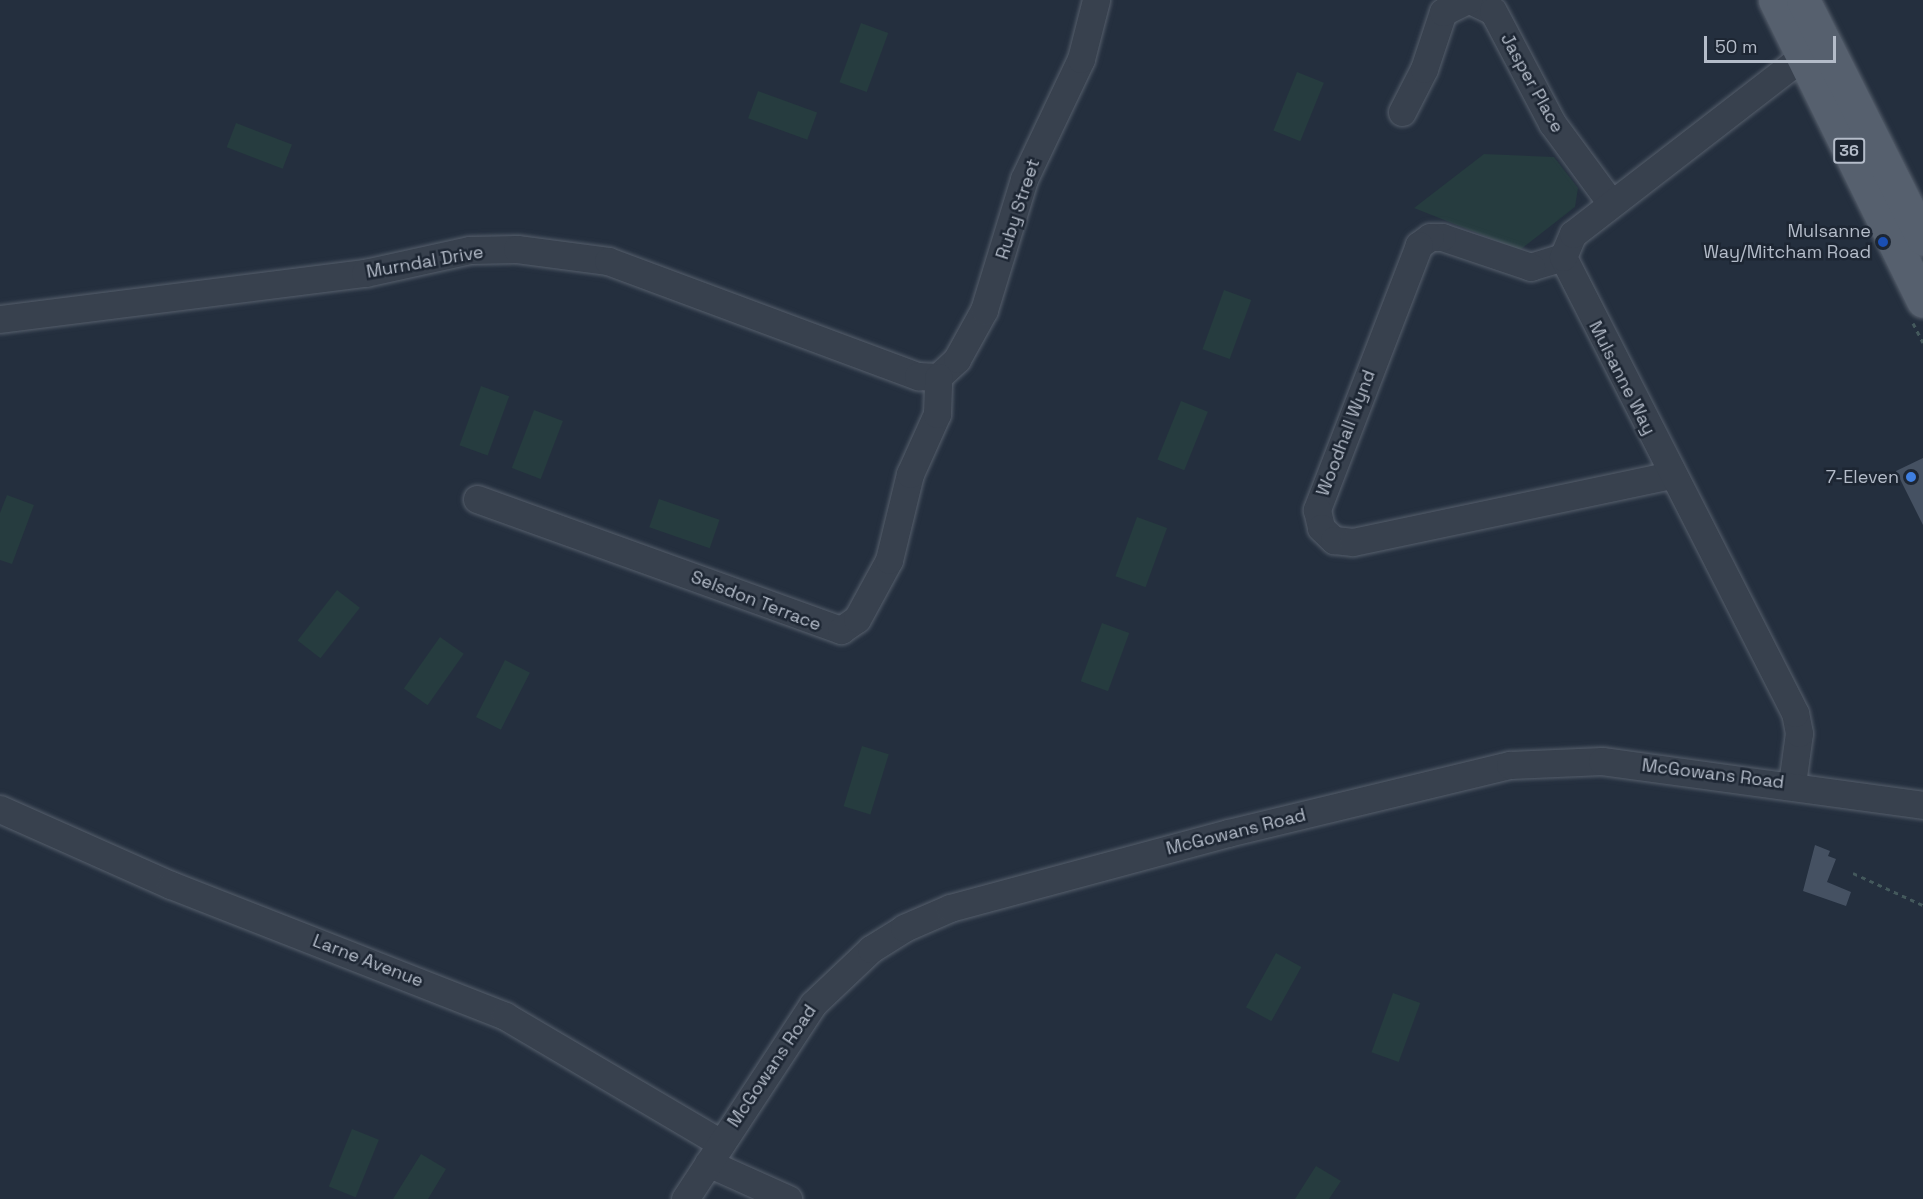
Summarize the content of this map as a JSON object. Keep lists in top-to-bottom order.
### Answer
{
  "streets": {
    "main road": ["36"],
    "street": [
      "Jasper Place",
      "Ruby Street",
      "Murndal Drive",
      "Mulsanne Way",
      "Woodhall Wynd",
      "Selsdon Terrace",
      "McGowans Road",
      "Larne Avenue"
    ]
  },
  "crossings": [
    ["Ruby Street", "Murndal Drive"],
    ["Ruby Street", "Selsdon Terrace"],
    ["Murndal Drive", "Selsdon Terrace"],
    ["Mulsanne Way", "Woodhall Wynd"],
    ["Mulsanne Way", "McGowans Road"],
    ["McGowans Road", "Larne Avenue"]
  ],
  "places": ["Mulsanne Way/Mitcham Road", "7-Eleven"],
  "scale_bar": "50 m"
}
